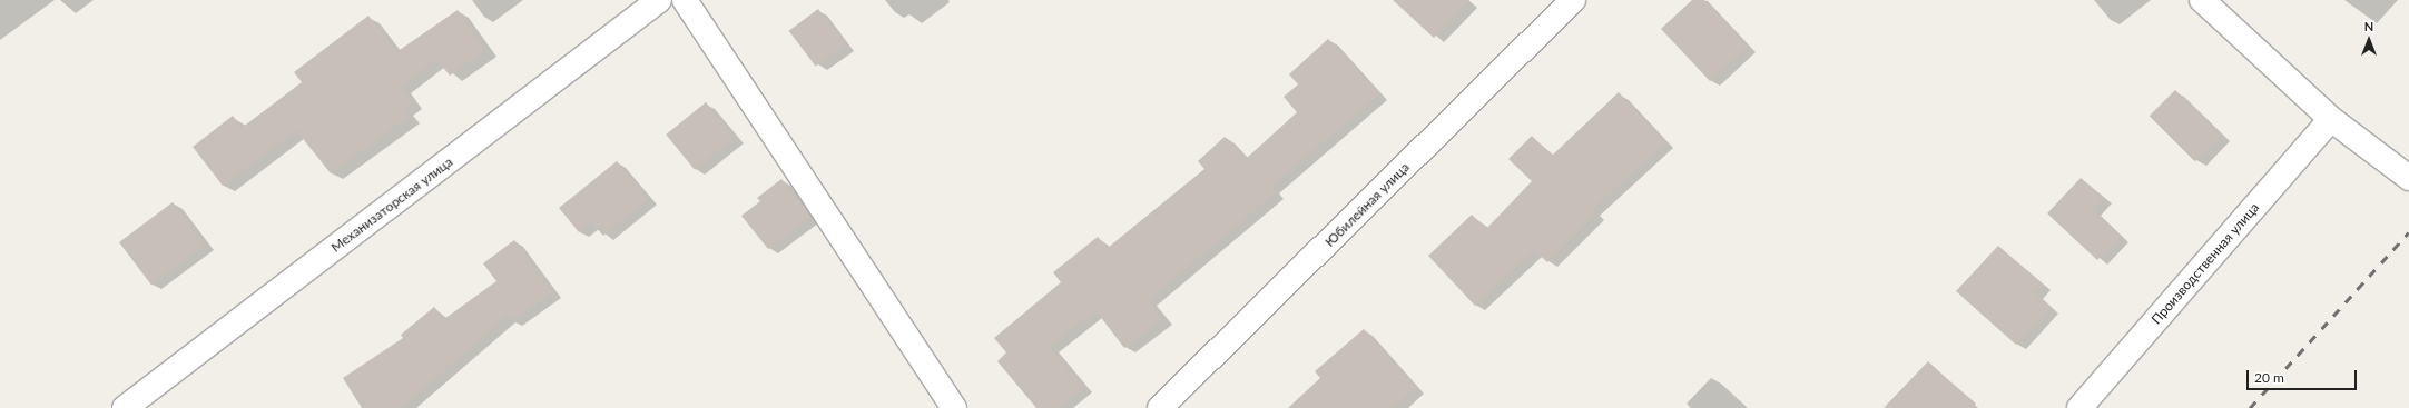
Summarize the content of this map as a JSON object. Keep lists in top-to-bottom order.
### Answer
{
  "streets": {
    "street": ["Механизаторская улица", "Юбилейная улица", "Производственная улица"]
  },
  "scale_bar": "20 m",
  "north": "top"
}
